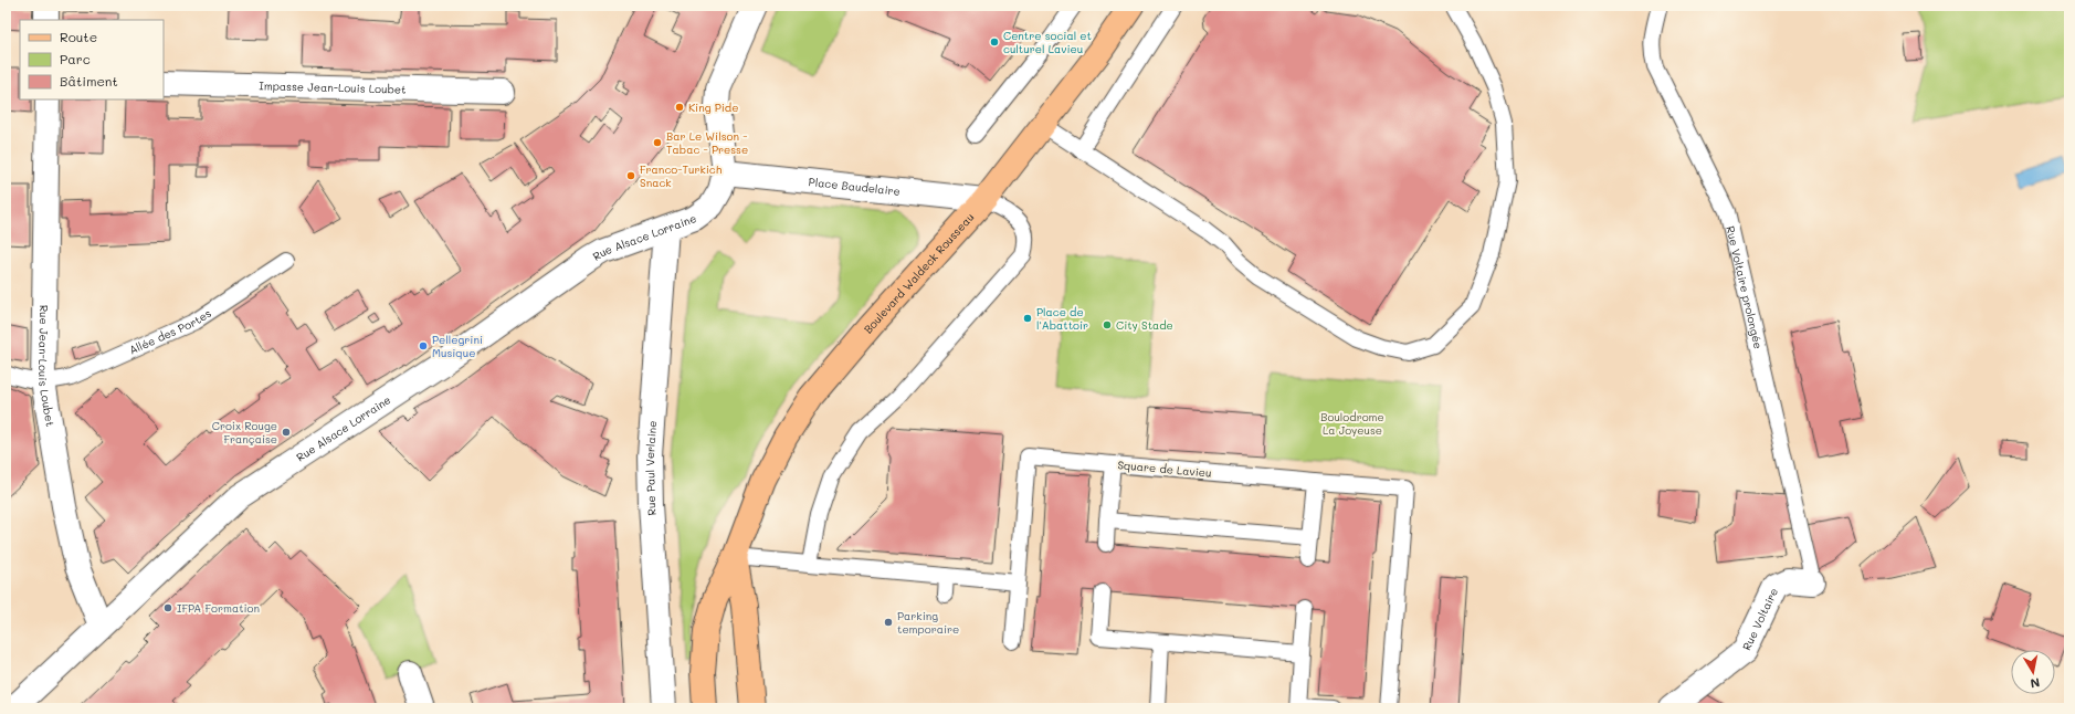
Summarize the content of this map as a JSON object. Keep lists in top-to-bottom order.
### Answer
{
  "streets": {
    "main road": ["Boulevard Waldeck Rousseau"],
    "street": [
      "Impasse Jean-Louis Loubet",
      "Place Baudelaire",
      "Rue Alsace Lorraine",
      "Rue Jean-Louis Loubet",
      "Rue Paul Verlaine",
      "Rue Voltaire"
    ],
    "lane": ["Rue Voltaire prolongée", "Allée des Portes", "Square de Lavieu"]
  },
  "crossings": [
    ["Place Baudelaire", "Rue Alsace Lorraine"],
    ["Place Baudelaire", "Boulevard Waldeck Rousseau"],
    ["Rue Alsace Lorraine", "Rue Jean-Louis Loubet"],
    ["Rue Alsace Lorraine", "Rue Paul Verlaine"],
    ["Rue Voltaire prolongée", "Rue Voltaire"],
    ["Allée des Portes", "Rue Jean-Louis Loubet"]
  ],
  "parks": ["Boulodrome La Joyeuse"],
  "places": [
    "Centre social et culturel Lavieu",
    "King Pide",
    "Bar Le Wilson - Tabac - Presse",
    "Franco-Turkich Snack",
    "Place de l'Abattoir",
    "City Stade",
    "Pellegrini Musique",
    "Croix Rouge Française",
    "IFPA Formation",
    "Parking temporaire"
  ],
  "legend": ["Route", "Parc", "Bâtiment"],
  "north": "bottom"
}
